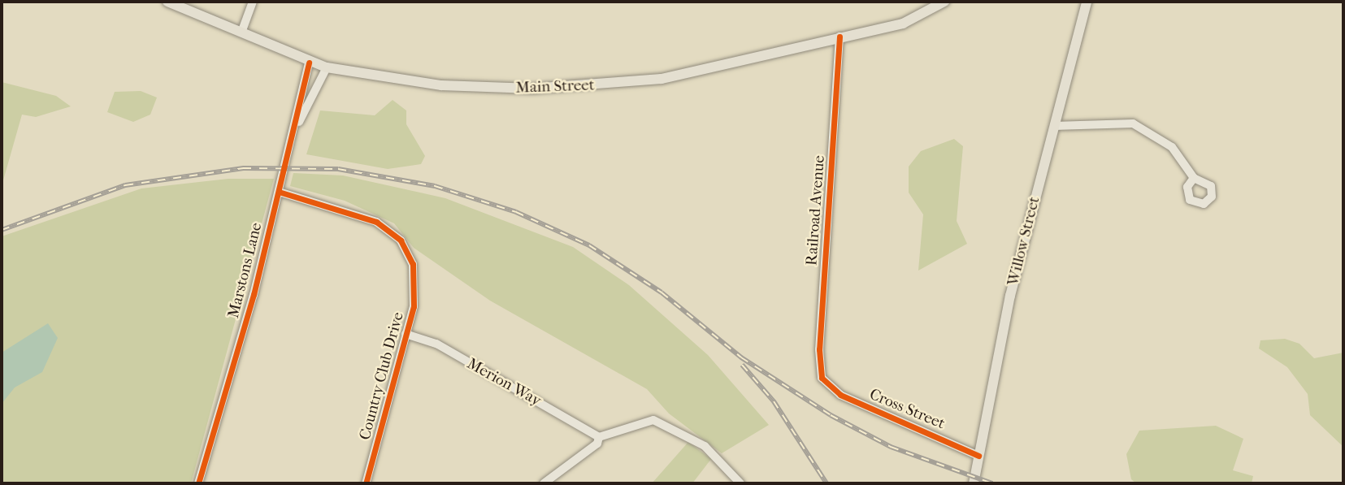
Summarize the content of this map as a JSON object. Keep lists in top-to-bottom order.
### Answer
{
  "streets": {
    "main road": ["Main Street", "Willow Street"],
    "street": [
      "Railroad Avenue",
      "Marstons Lane",
      "Country Club Drive",
      "Merion Way",
      "Cross Street"
    ]
  },
  "crossings": [
    ["Main Street", "Railroad Avenue"],
    ["Main Street", "Marstons Lane"],
    ["Railroad Avenue", "Cross Street"],
    ["Willow Street", "Cross Street"],
    ["Marstons Lane", "Country Club Drive"],
    ["Country Club Drive", "Merion Way"]
  ]
}
